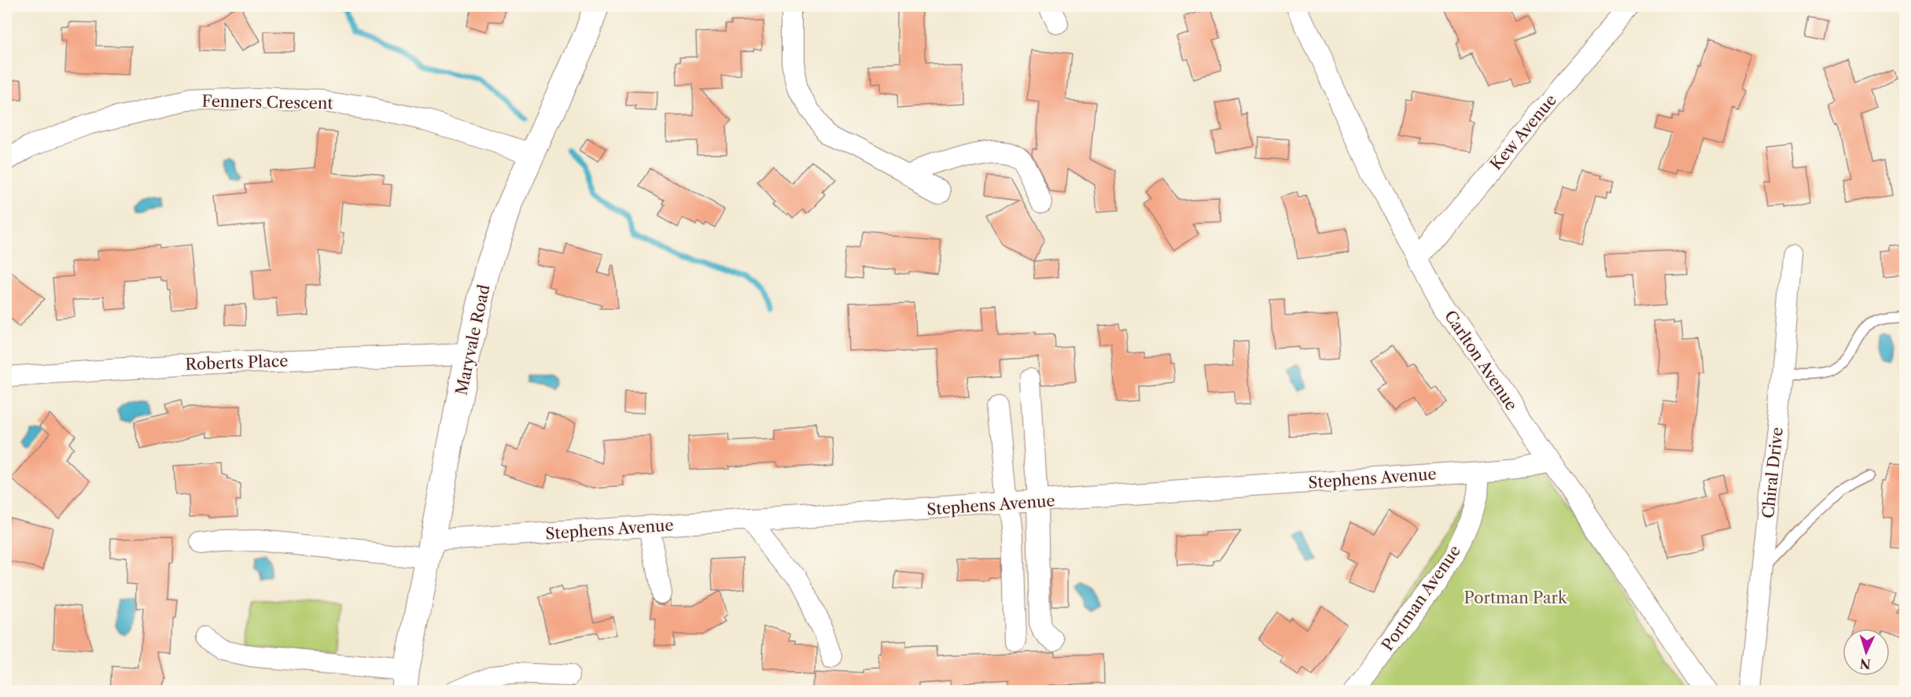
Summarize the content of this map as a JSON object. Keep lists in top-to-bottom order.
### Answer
{
  "streets": {
    "street": [
      "Fenners Crescent",
      "Kew Avenue",
      "Maryvale Road",
      "Carlton Avenue",
      "Roberts Place",
      "Chiral Drive",
      "Stephens Avenue",
      "Portman Avenue"
    ]
  },
  "crossings": [
    ["Fenners Crescent", "Maryvale Road"],
    ["Kew Avenue", "Carlton Avenue"],
    ["Maryvale Road", "Roberts Place"],
    ["Maryvale Road", "Stephens Avenue"],
    ["Carlton Avenue", "Stephens Avenue"],
    ["Stephens Avenue", "Portman Avenue"]
  ],
  "parks": ["Portman Park"],
  "north": "bottom"
}
